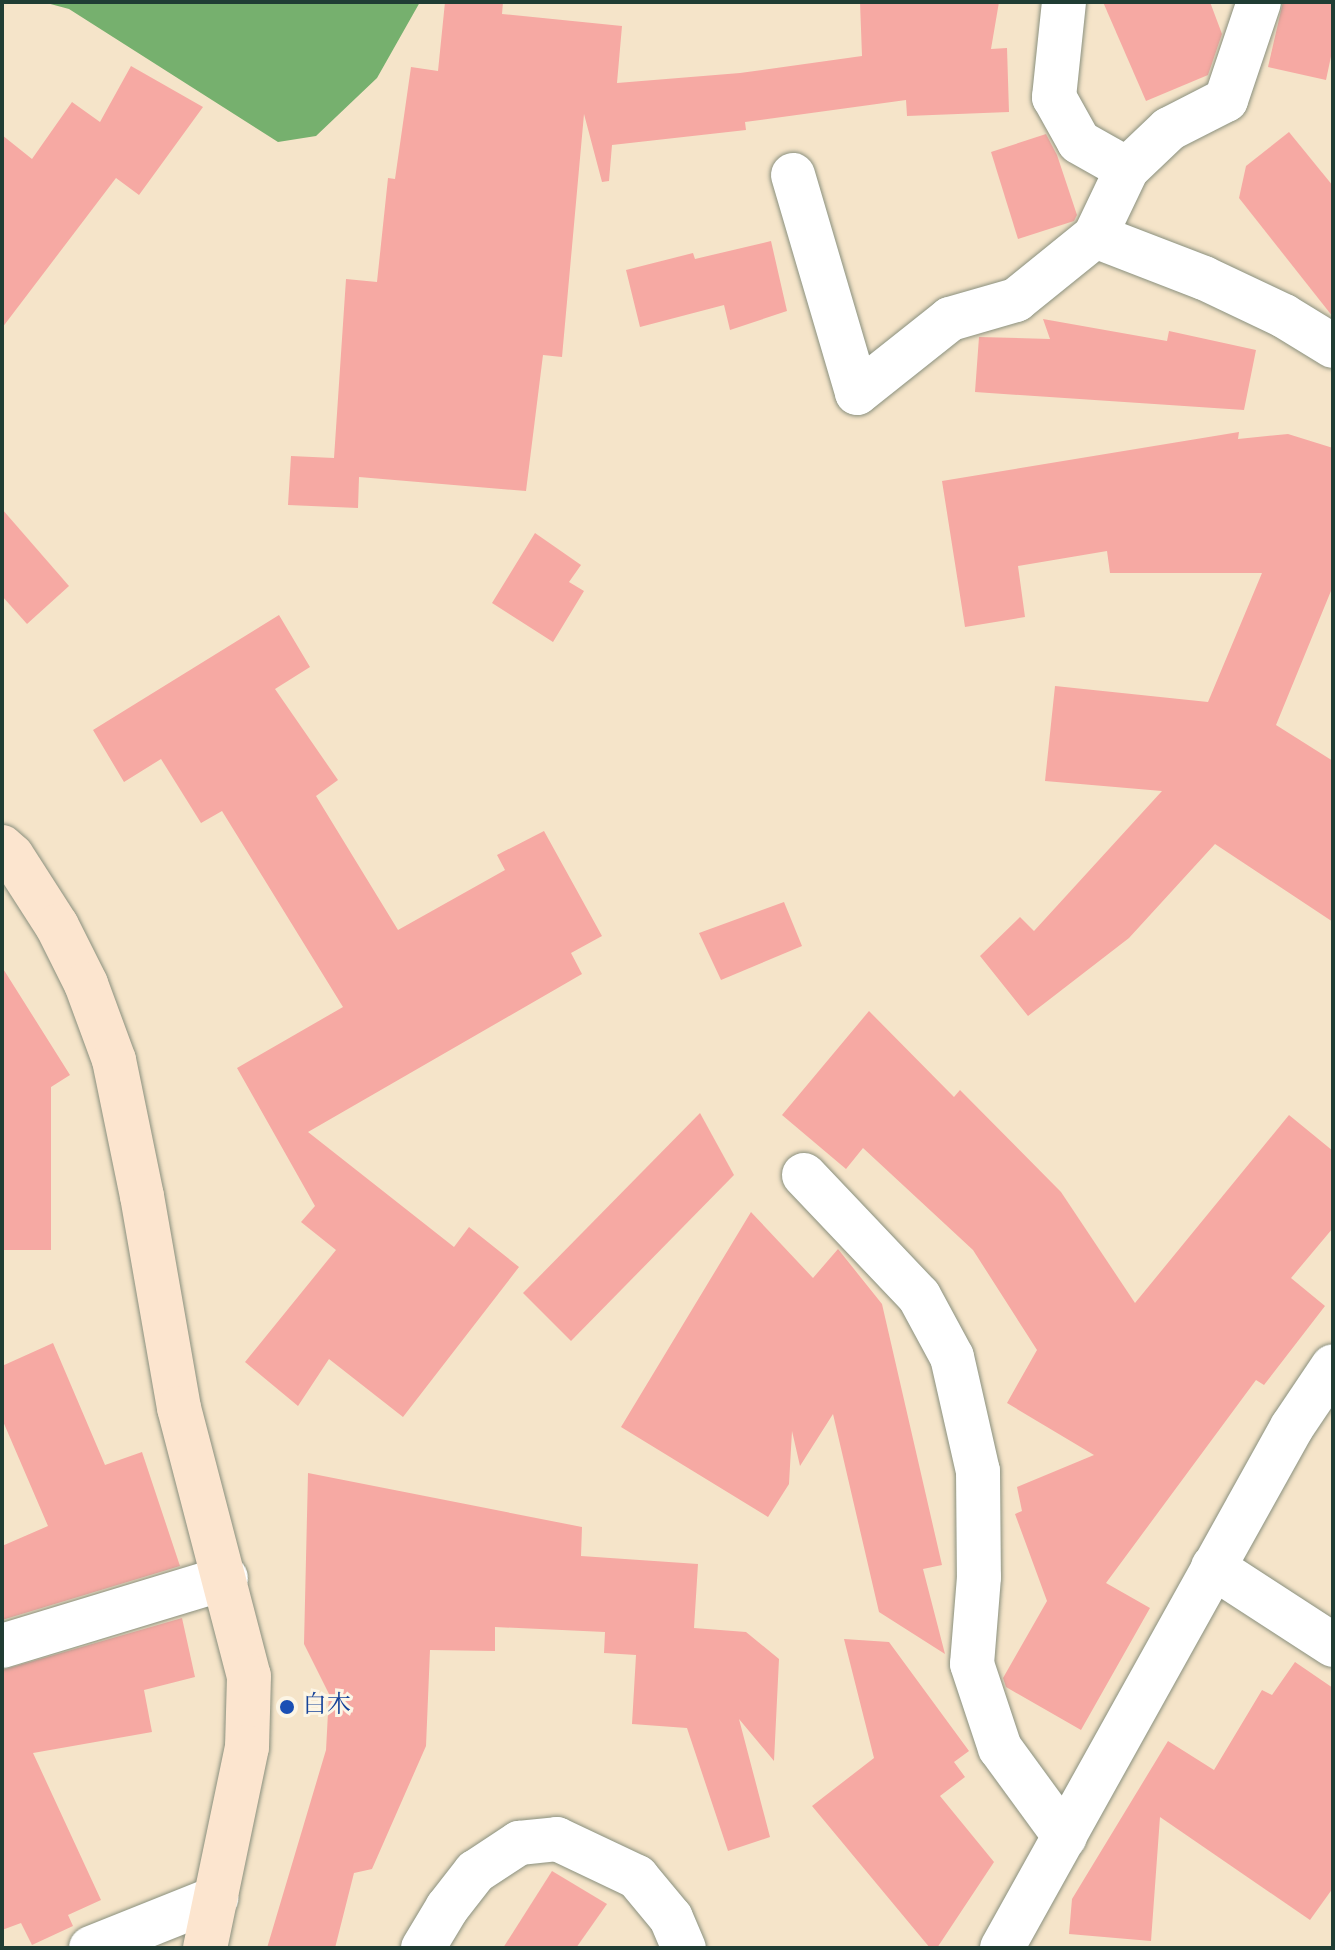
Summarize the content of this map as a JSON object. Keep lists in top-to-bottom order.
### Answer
{
  "places": ["白木"]
}
